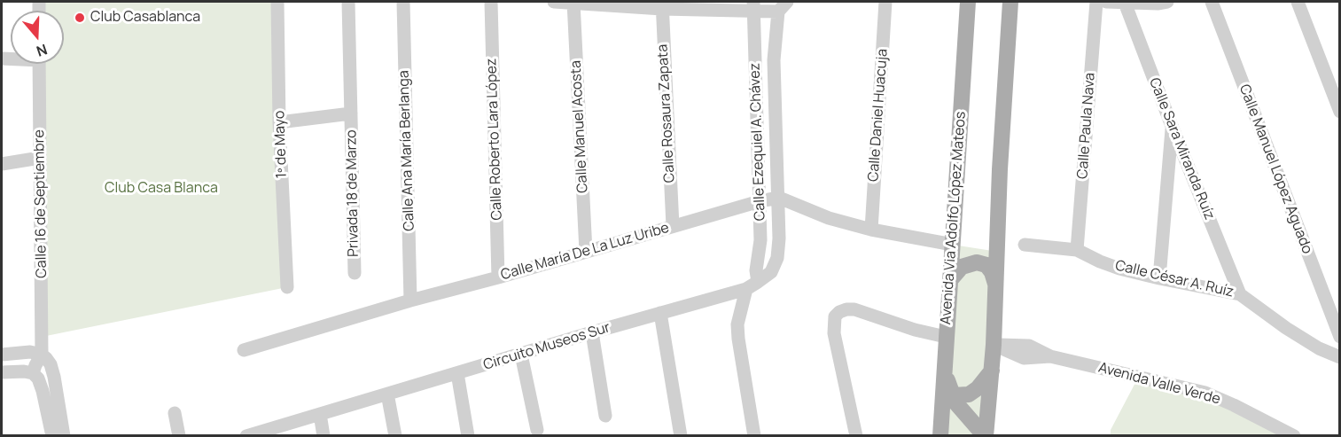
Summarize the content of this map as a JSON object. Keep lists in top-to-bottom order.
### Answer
{
  "streets": {
    "main road": ["Avenida Via Adolfo López Mateos"],
    "street": [
      "Calle Rosaura Zapata",
      "Calle Daniel Huacuja",
      "Calle Paula Nava",
      "Calle Manuel Acosta",
      "Calle Roberto Lara López",
      "Calle Ezequiel A. Chávez",
      "1º de Mayo",
      "Calle Sara Miranda Ruíz",
      "Calle Ana María Berlanga",
      "Calle Manuel López Aguado",
      "Privada 18 de Marzo",
      "Calle 16 de Septiembre",
      "Calle María De La Luz Uribe",
      "Calle César A. Ruíz",
      "Circuito Museos Sur",
      "Avenida Valle Verde"
    ]
  },
  "crossings": [
    ["Calle Rosaura Zapata", "Calle María De La Luz Uribe"],
    ["Calle Paula Nava", "Calle César A. Ruíz"],
    ["Calle Manuel Acosta", "Calle María De La Luz Uribe"],
    ["Calle Roberto Lara López", "Calle María De La Luz Uribe"],
    ["Calle Ezequiel A. Chávez", "Calle María De La Luz Uribe"],
    ["Calle Ezequiel A. Chávez", "Circuito Museos Sur"],
    ["Calle Sara Miranda Ruíz", "Calle César A. Ruíz"],
    ["Calle Ana María Berlanga", "Calle María De La Luz Uribe"]
  ],
  "parks": ["Club Casa Blanca"],
  "places": ["Club Casablanca"],
  "north": "bottom"
}
